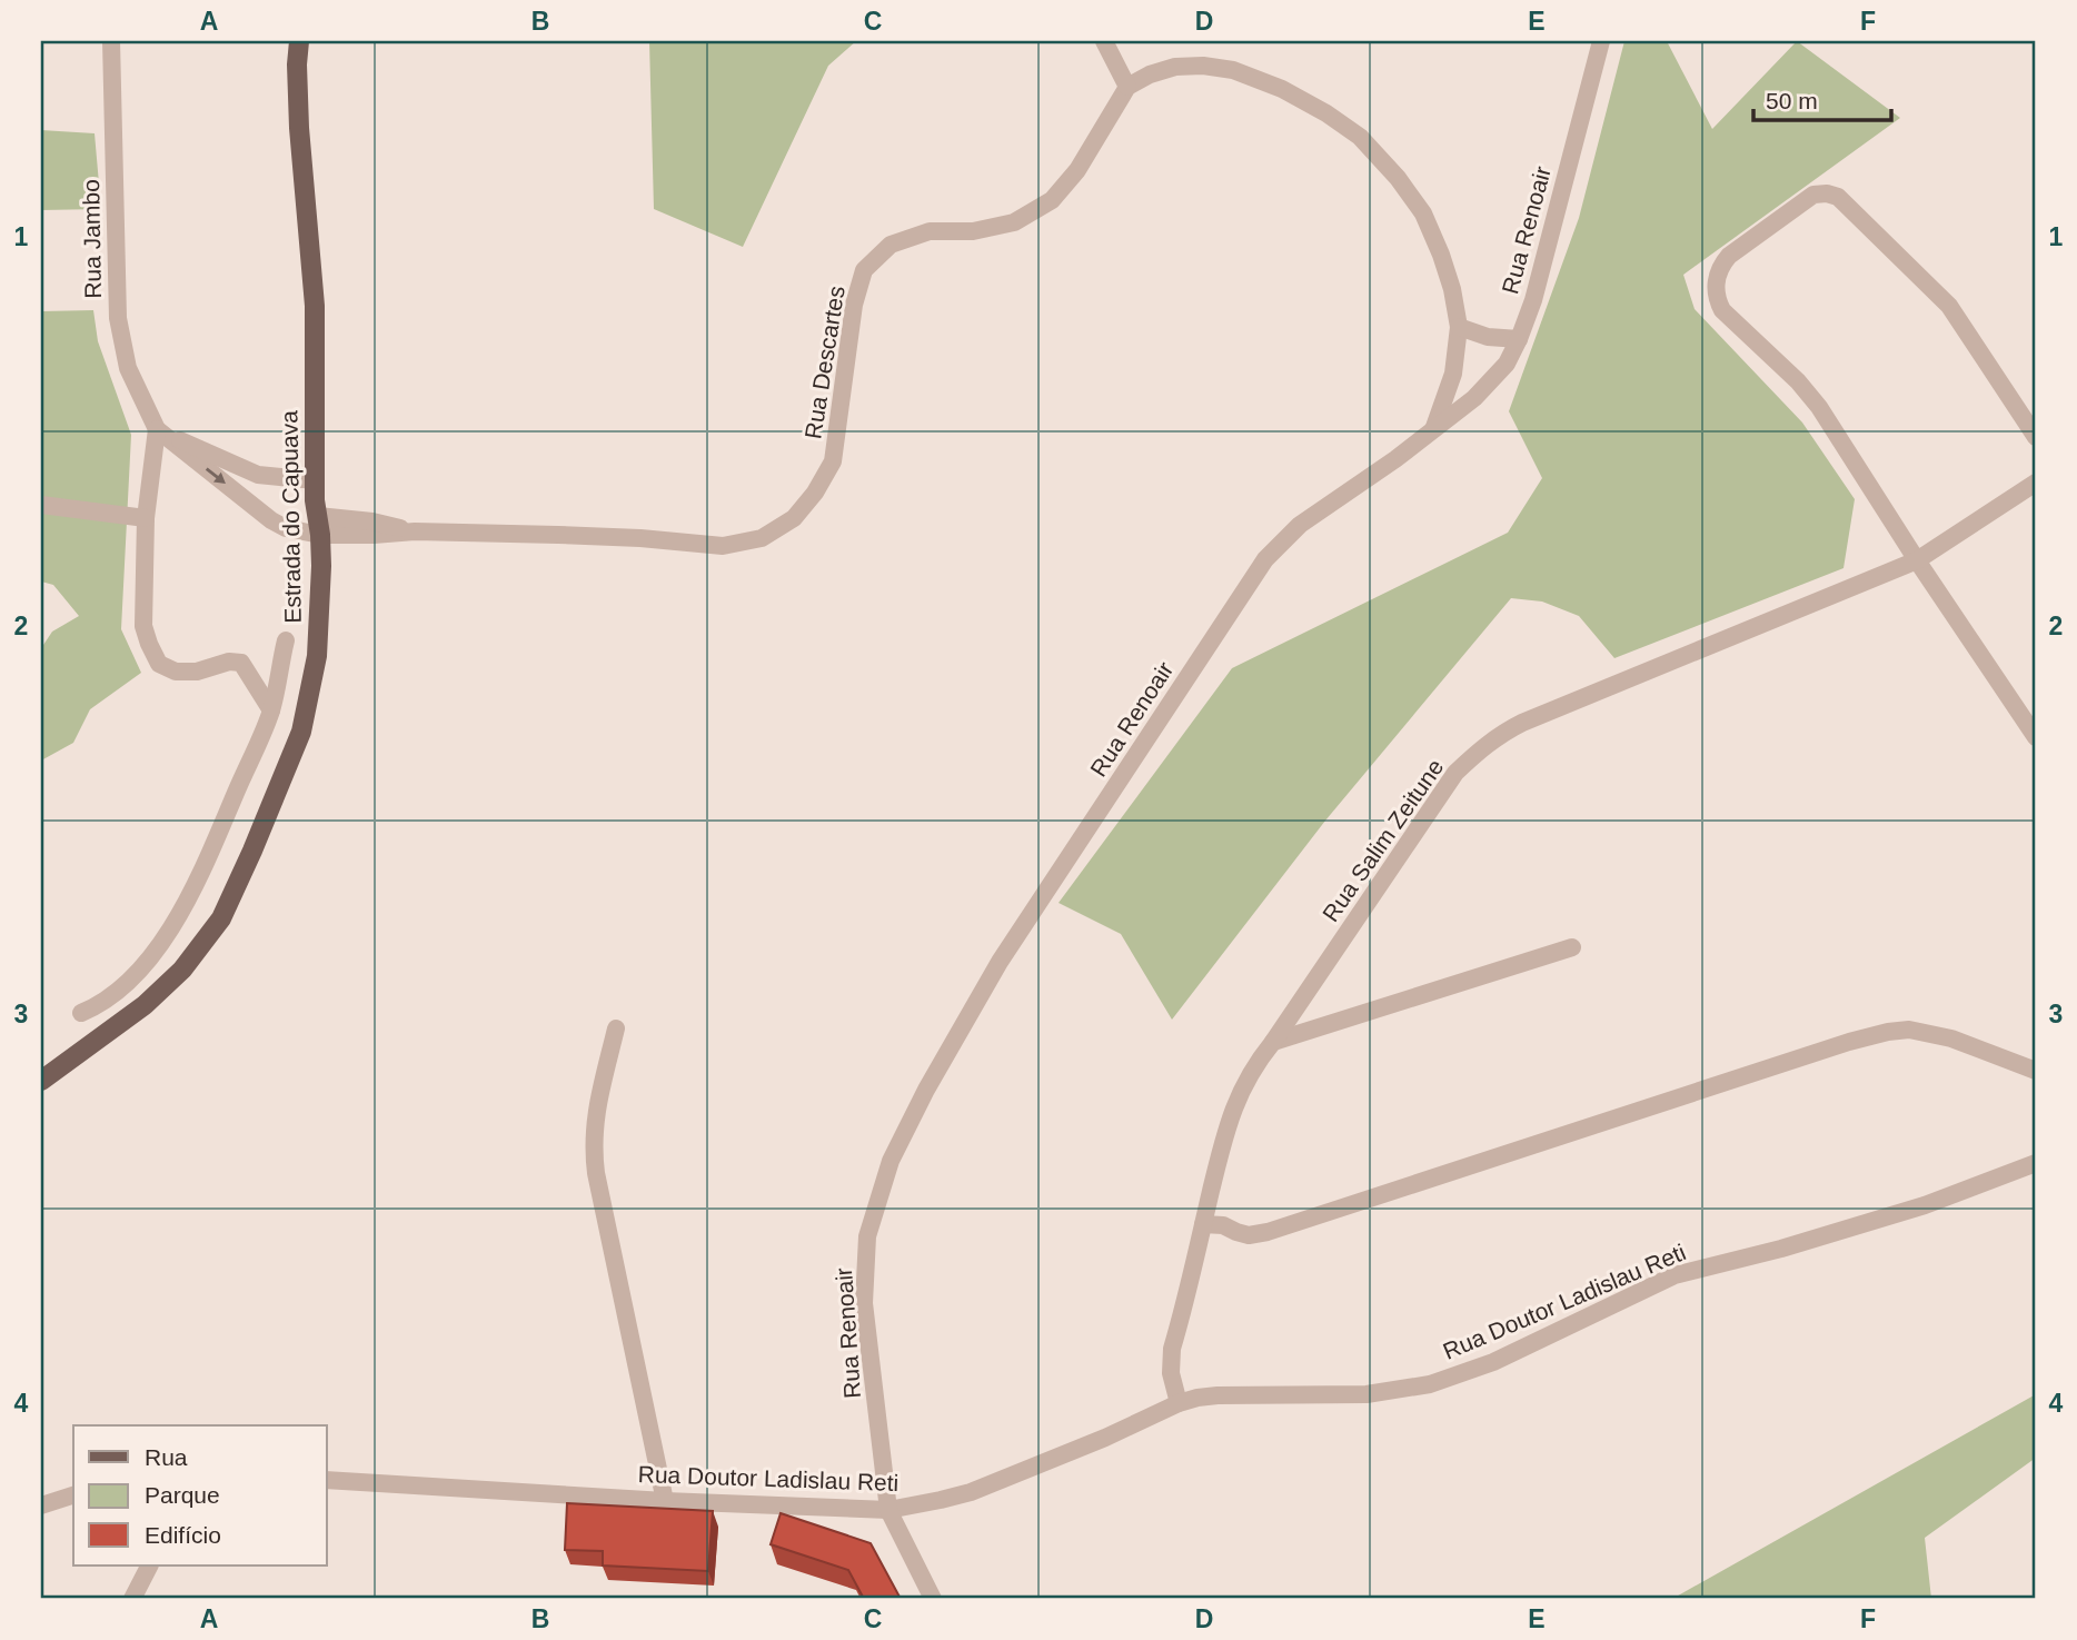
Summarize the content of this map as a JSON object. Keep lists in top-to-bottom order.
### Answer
{
  "streets": {
    "main road": ["Estrada do Capuava"],
    "street": [
      "Rua Renoair",
      "Rua Jambo",
      "Rua Descartes",
      "Rua Salim Zeitune",
      "Rua Doutor Ladislau Reti"
    ]
  },
  "crossings": [
    ["Rua Renoair", "Rua Doutor Ladislau Reti"],
    ["Rua Jambo", "Rua Descartes"],
    ["Rua Descartes", "Estrada do Capuava"],
    ["Rua Salim Zeitune", "Rua Doutor Ladislau Reti"]
  ],
  "legend": ["Rua", "Parque", "Edifício"],
  "scale_bar": "50 m",
  "grid": {
    "columns": [
      "A",
      "B",
      "C",
      "D",
      "E",
      "F"
    ],
    "rows": [
      "1",
      "2",
      "3",
      "4"
    ]
  }
}
